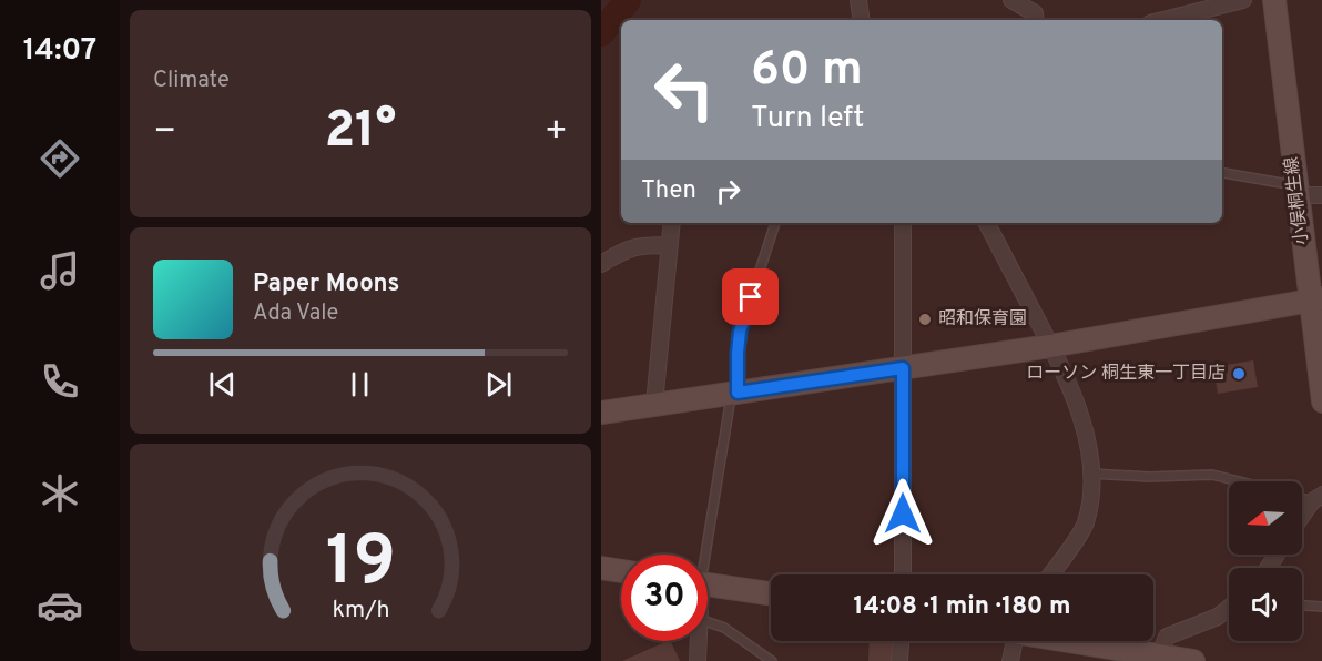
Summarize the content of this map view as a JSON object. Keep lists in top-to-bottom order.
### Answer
{
  "streets": {
    "street": ["小俣桐生線"]
  },
  "places": ["昭和保育園", "ローソン 桐生東一丁目店"],
  "north": "left",
  "page": {
    "tabs": "14:07",
    "tile": "Climate",
    "turn": ["60 m", "Turn left"],
    "heat": ["−", "21°", "+"],
    "then": "Then",
    "song": ["Paper Moons", "Ada Vale"],
    "limit": "30",
    "trip": "14:08 · 1 min · 180 m",
    "gauge": ["19", "km/h"]
  }
}
